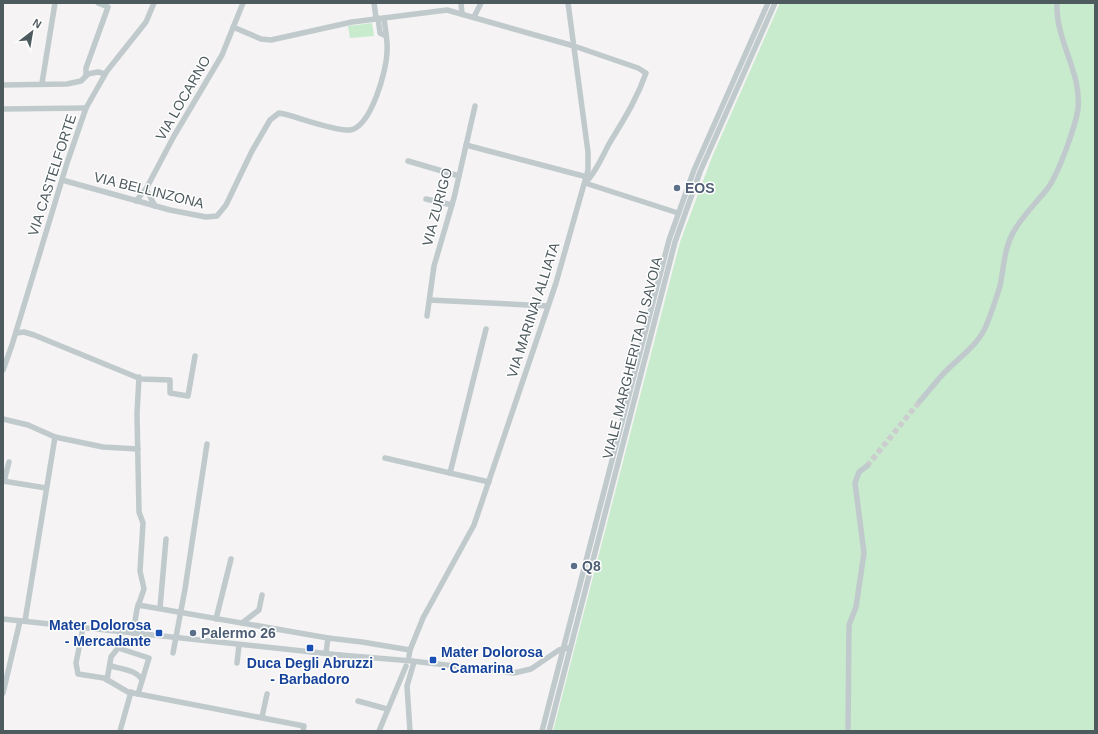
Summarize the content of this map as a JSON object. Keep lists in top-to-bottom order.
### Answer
{
  "streets": {
    "street": [
      "VIA LOCARNO",
      "VIA CASTELFORTE",
      "VIA BELLINZONA",
      "VIA ZURIGO",
      "VIA MARINAI ALLIATA",
      "VIALE MARGHERITA DI SAVOIA"
    ]
  },
  "crossings": [
    ["VIA LOCARNO", "VIA BELLINZONA"],
    ["VIA LOCARNO", "VIA MARINAI ALLIATA"],
    ["VIA CASTELFORTE", "VIA BELLINZONA"],
    ["VIA BELLINZONA", "VIA MARINAI ALLIATA"]
  ],
  "places": {
    "other": ["EOS", "Q8", "Palermo 26"],
    "transit": ["Mater Dolorosa - Mercadante", "Duca Degli Abruzzi - Barbadoro", "Mater Dolorosa - Camarina"]
  },
  "north": "top right"
}
